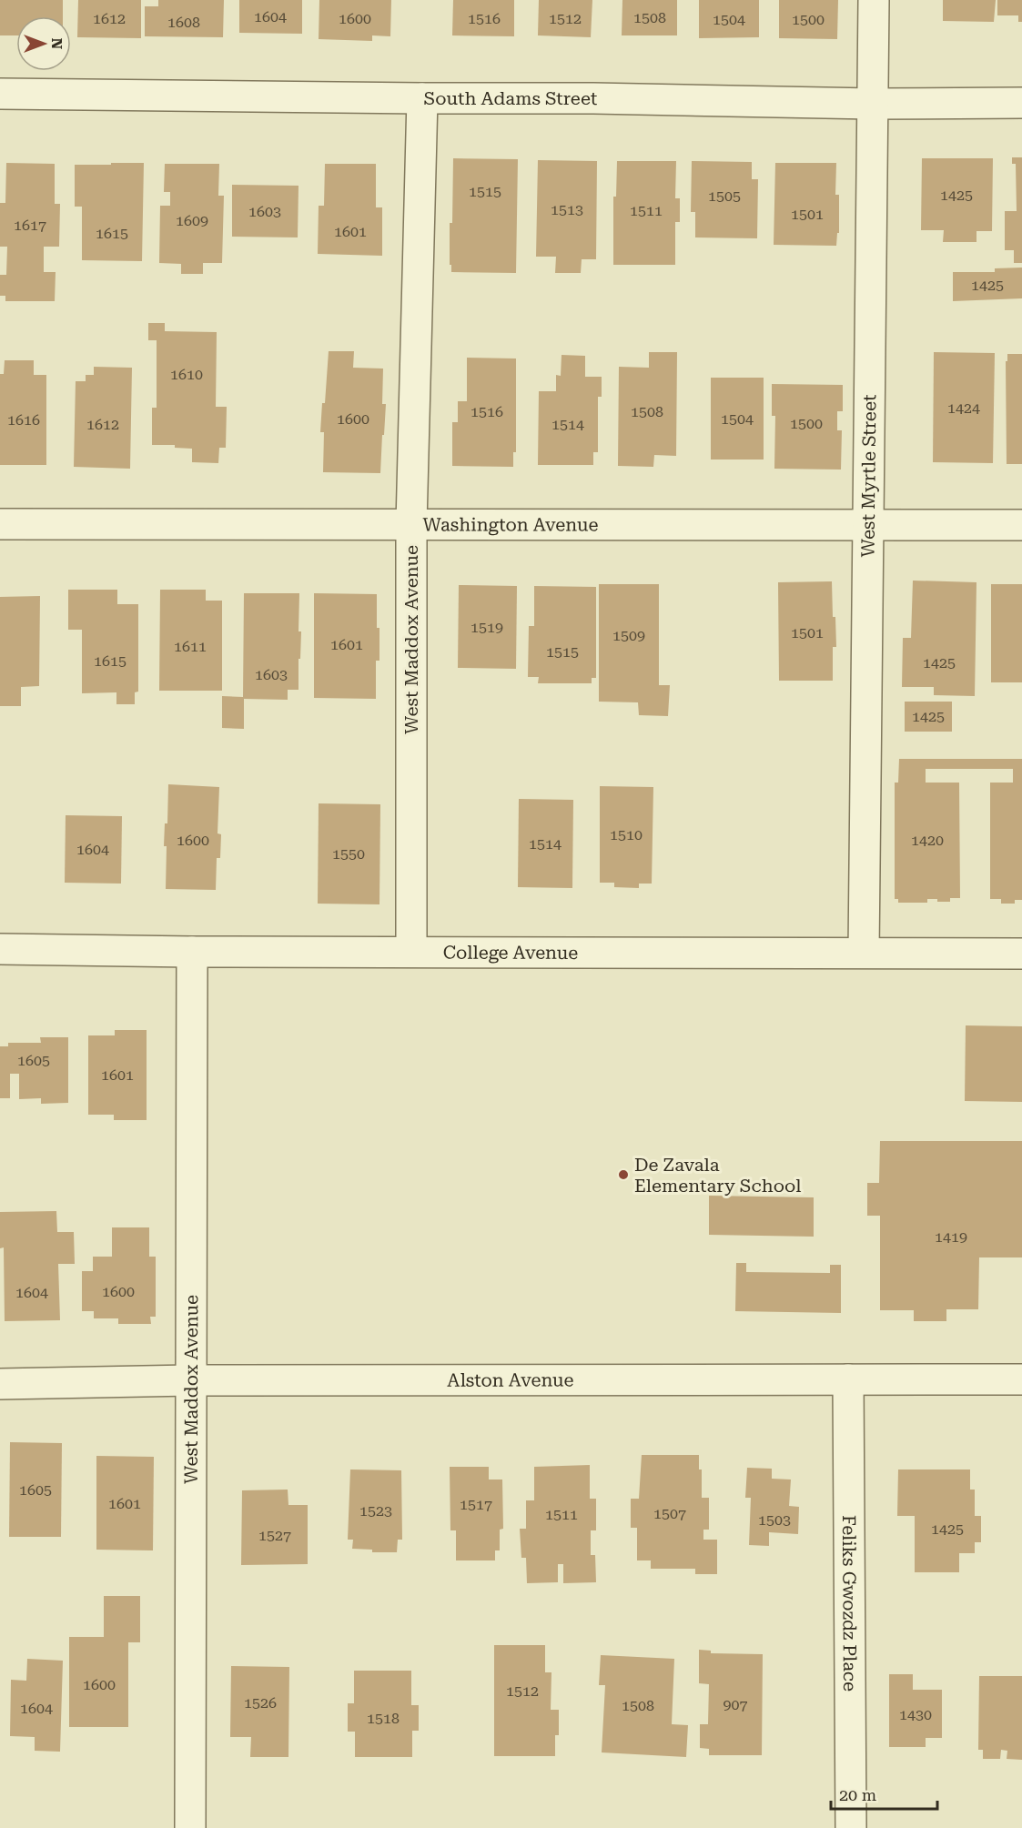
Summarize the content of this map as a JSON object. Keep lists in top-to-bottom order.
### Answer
{
  "streets": {
    "street": [
      "South Adams Street",
      "West Myrtle Street",
      "Washington Avenue",
      "West Maddox Avenue",
      "College Avenue",
      "Alston Avenue",
      "Feliks Gwozdz Place"
    ]
  },
  "crossings": [
    ["South Adams Street", "West Myrtle Street"],
    ["South Adams Street", "West Maddox Avenue"],
    ["West Myrtle Street", "Washington Avenue"],
    ["West Myrtle Street", "College Avenue"],
    ["Washington Avenue", "West Maddox Avenue"],
    ["West Maddox Avenue", "College Avenue"],
    ["West Maddox Avenue", "Alston Avenue"],
    ["Alston Avenue", "Feliks Gwozdz Place"]
  ],
  "places": ["De Zavala Elementary School"],
  "house_numbers": [
    "1604",
    "1508",
    "1612",
    "1600",
    "1516",
    "1512",
    "1504",
    "1500",
    "1608",
    "1515",
    "1425",
    "1505",
    "1513",
    "1511",
    "1603",
    "1501",
    "1609",
    "1617",
    "1601",
    "1615",
    "1425",
    "1610",
    "1424",
    "1516",
    "1508",
    "1600",
    "1504",
    "1616",
    "1500",
    "1612",
    "1514",
    "1519",
    "1501",
    "1509",
    "1601",
    "1611",
    "1515",
    "1615",
    "1425",
    "1603",
    "1425",
    "1510",
    "1600",
    "1420",
    "1514",
    "1604",
    "1550",
    "1605",
    "1601",
    "1419",
    "1600",
    "1604",
    "1605",
    "1601",
    "1517",
    "1523",
    "1507",
    "1511",
    "1503",
    "1425",
    "1527",
    "1600",
    "1512",
    "1526",
    "907",
    "1508",
    "1604",
    "1430",
    "1518"
  ],
  "scale_bar": "20 m",
  "north": "right"
}
